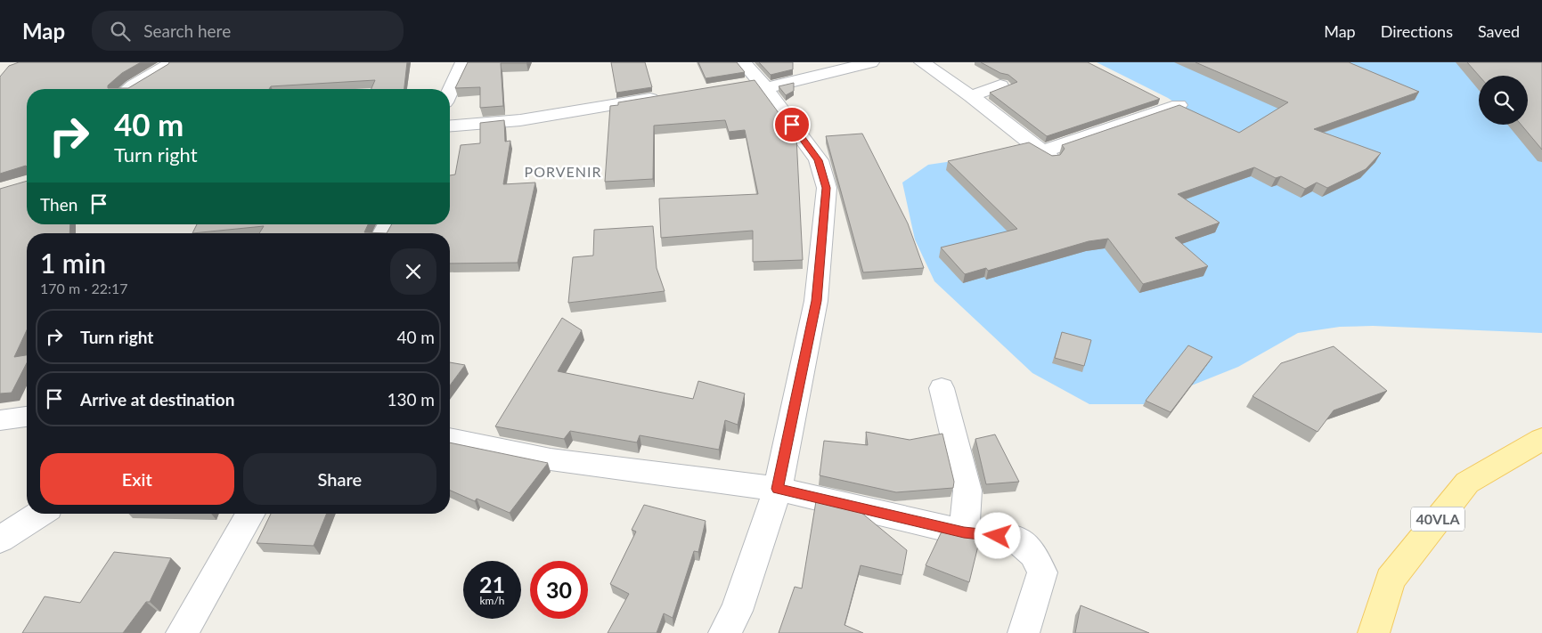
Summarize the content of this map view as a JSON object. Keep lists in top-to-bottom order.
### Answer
{
  "streets": {
    "main road": ["40VLA"]
  },
  "districts": ["PORVENIR"],
  "page": {
    "header": "Map",
    "search": "Search here",
    "nav": ["Map", "Directions", "Saved"],
    "turn": ["40 m", "Turn right"],
    "then": "Then",
    "heading": ["1 min", "170 m · 22:17"],
    "list": [
      {
        "name": "Turn right",
        "value": "40 m"
      },
      {
        "name": "Arrive at destination",
        "value": "130 m"
      }
    ],
    "buttons": ["Exit", "Share"],
    "speed": "21 km/h",
    "limit": "30"
  }
}
